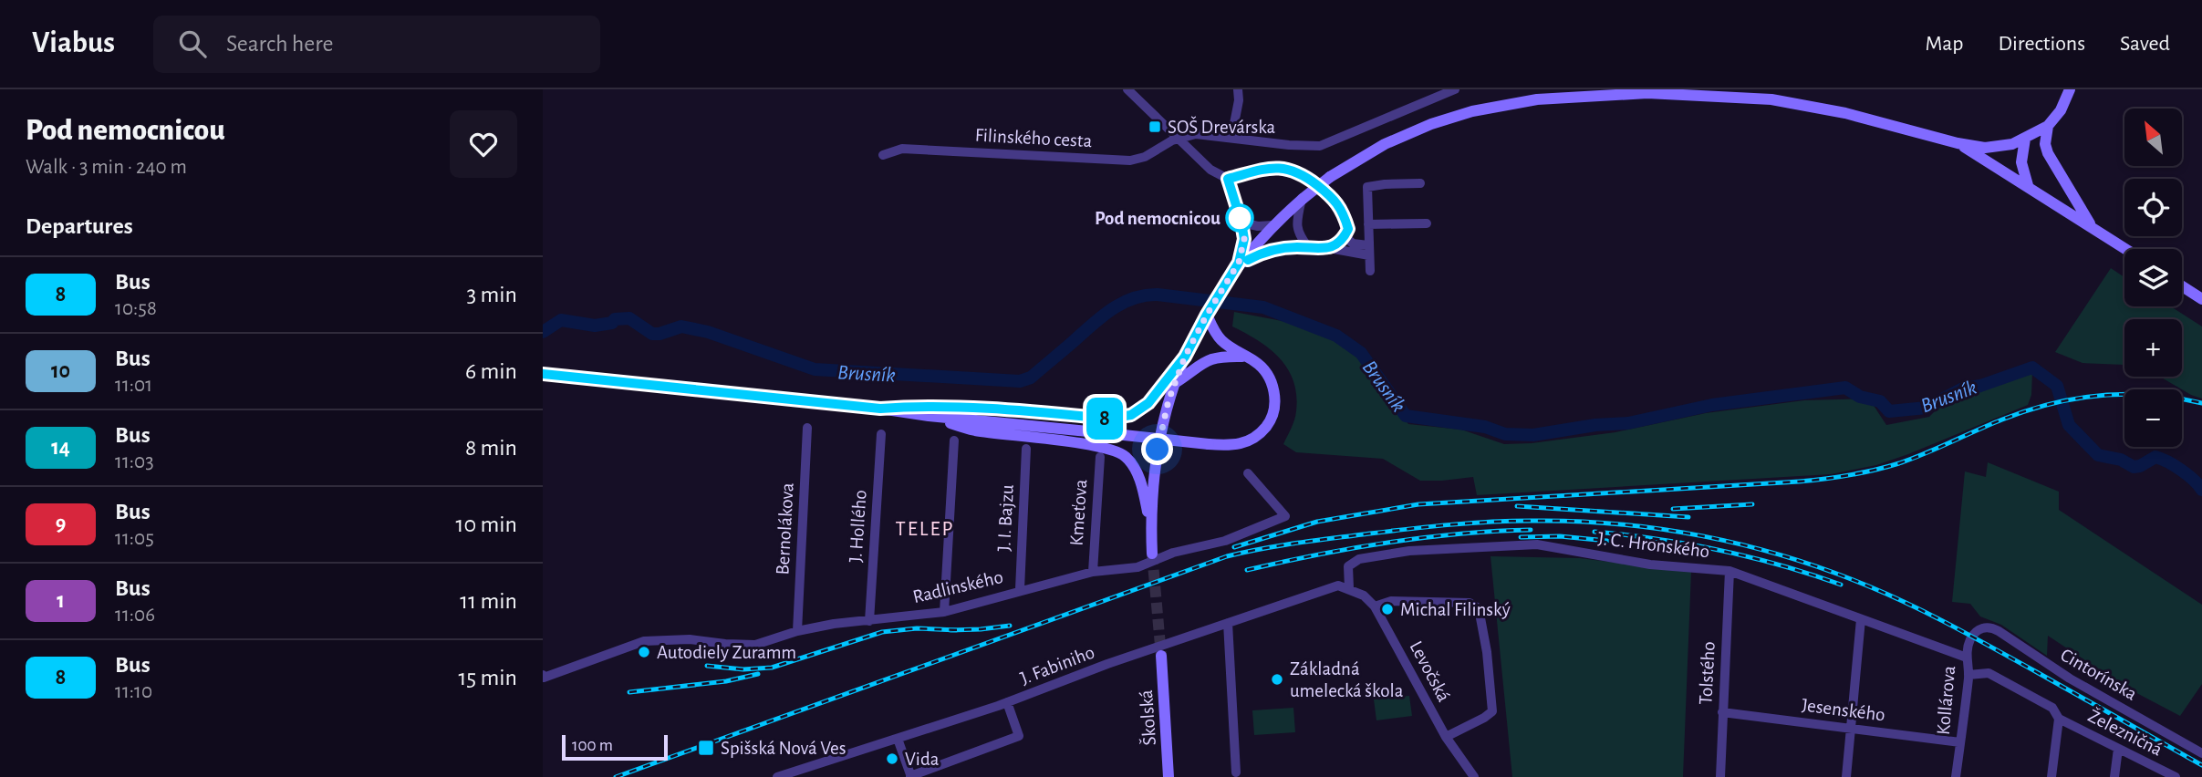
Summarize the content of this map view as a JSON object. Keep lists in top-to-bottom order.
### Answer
{
  "streets": {
    "main road": ["Školská"],
    "street": [
      "Filinského cesta",
      "Kmeťova",
      "J. I. Bajzu",
      "J. Hollého",
      "Bernolákova",
      "J. C. Hronského",
      "Radlinského",
      "J. Fabiniho",
      "Levočská",
      "Tolstého",
      "Cintorínska",
      "Kollárova",
      "Jesenského",
      "Železničná"
    ]
  },
  "crossings": [
    ["Kmeťova", "Radlinského"],
    ["J. I. Bajzu", "Radlinského"],
    ["J. Hollého", "Radlinského"],
    ["Bernolákova", "Radlinského"],
    ["J. C. Hronského", "J. Fabiniho"],
    ["J. C. Hronského", "Levočská"],
    ["J. C. Hronského", "Tolstého"],
    ["J. C. Hronského", "Kollárova"],
    ["J. Fabiniho", "Levočská"],
    ["Tolstého", "Jesenského"],
    ["Cintorínska", "Kollárova"],
    ["Kollárova", "Jesenského"]
  ],
  "districts": ["TELEP"],
  "water": ["Brusník"],
  "places": {
    "transit": ["SOŠ Drevárska", "Spišská Nová Ves"],
    "other": [
      "Pod nemocnicou",
      "Michal Filinský",
      "Autodiely Zuramm",
      "Základná umelecká škola",
      "Vida"
    ]
  },
  "lines": ["bus line 8"],
  "scale_bar": "100 m",
  "north": "top left",
  "page": {
    "header": "Viabus",
    "search": "Search here",
    "nav": ["Map", "Directions", "Saved"],
    "heading": [
      ["Pod nemocnicou", "Walk · 3 min · 240 m"],
      "Departures"
    ],
    "on_map": "8",
    "map_buttons": ["+", "−"],
    "list": [
      {
        "mark": "8",
        "name": "Bus",
        "note": "10:58",
        "value": "3 min"
      },
      {
        "mark": "10",
        "name": "Bus",
        "note": "11:01",
        "value": "6 min"
      },
      {
        "mark": "14",
        "name": "Bus",
        "note": "11:03",
        "value": "8 min"
      },
      {
        "mark": "9",
        "name": "Bus",
        "note": "11:05",
        "value": "10 min"
      },
      {
        "mark": "1",
        "name": "Bus",
        "note": "11:06",
        "value": "11 min"
      },
      {
        "mark": "8",
        "name": "Bus",
        "note": "11:10",
        "value": "15 min"
      }
    ],
    "scale": "100 m"
  }
}
